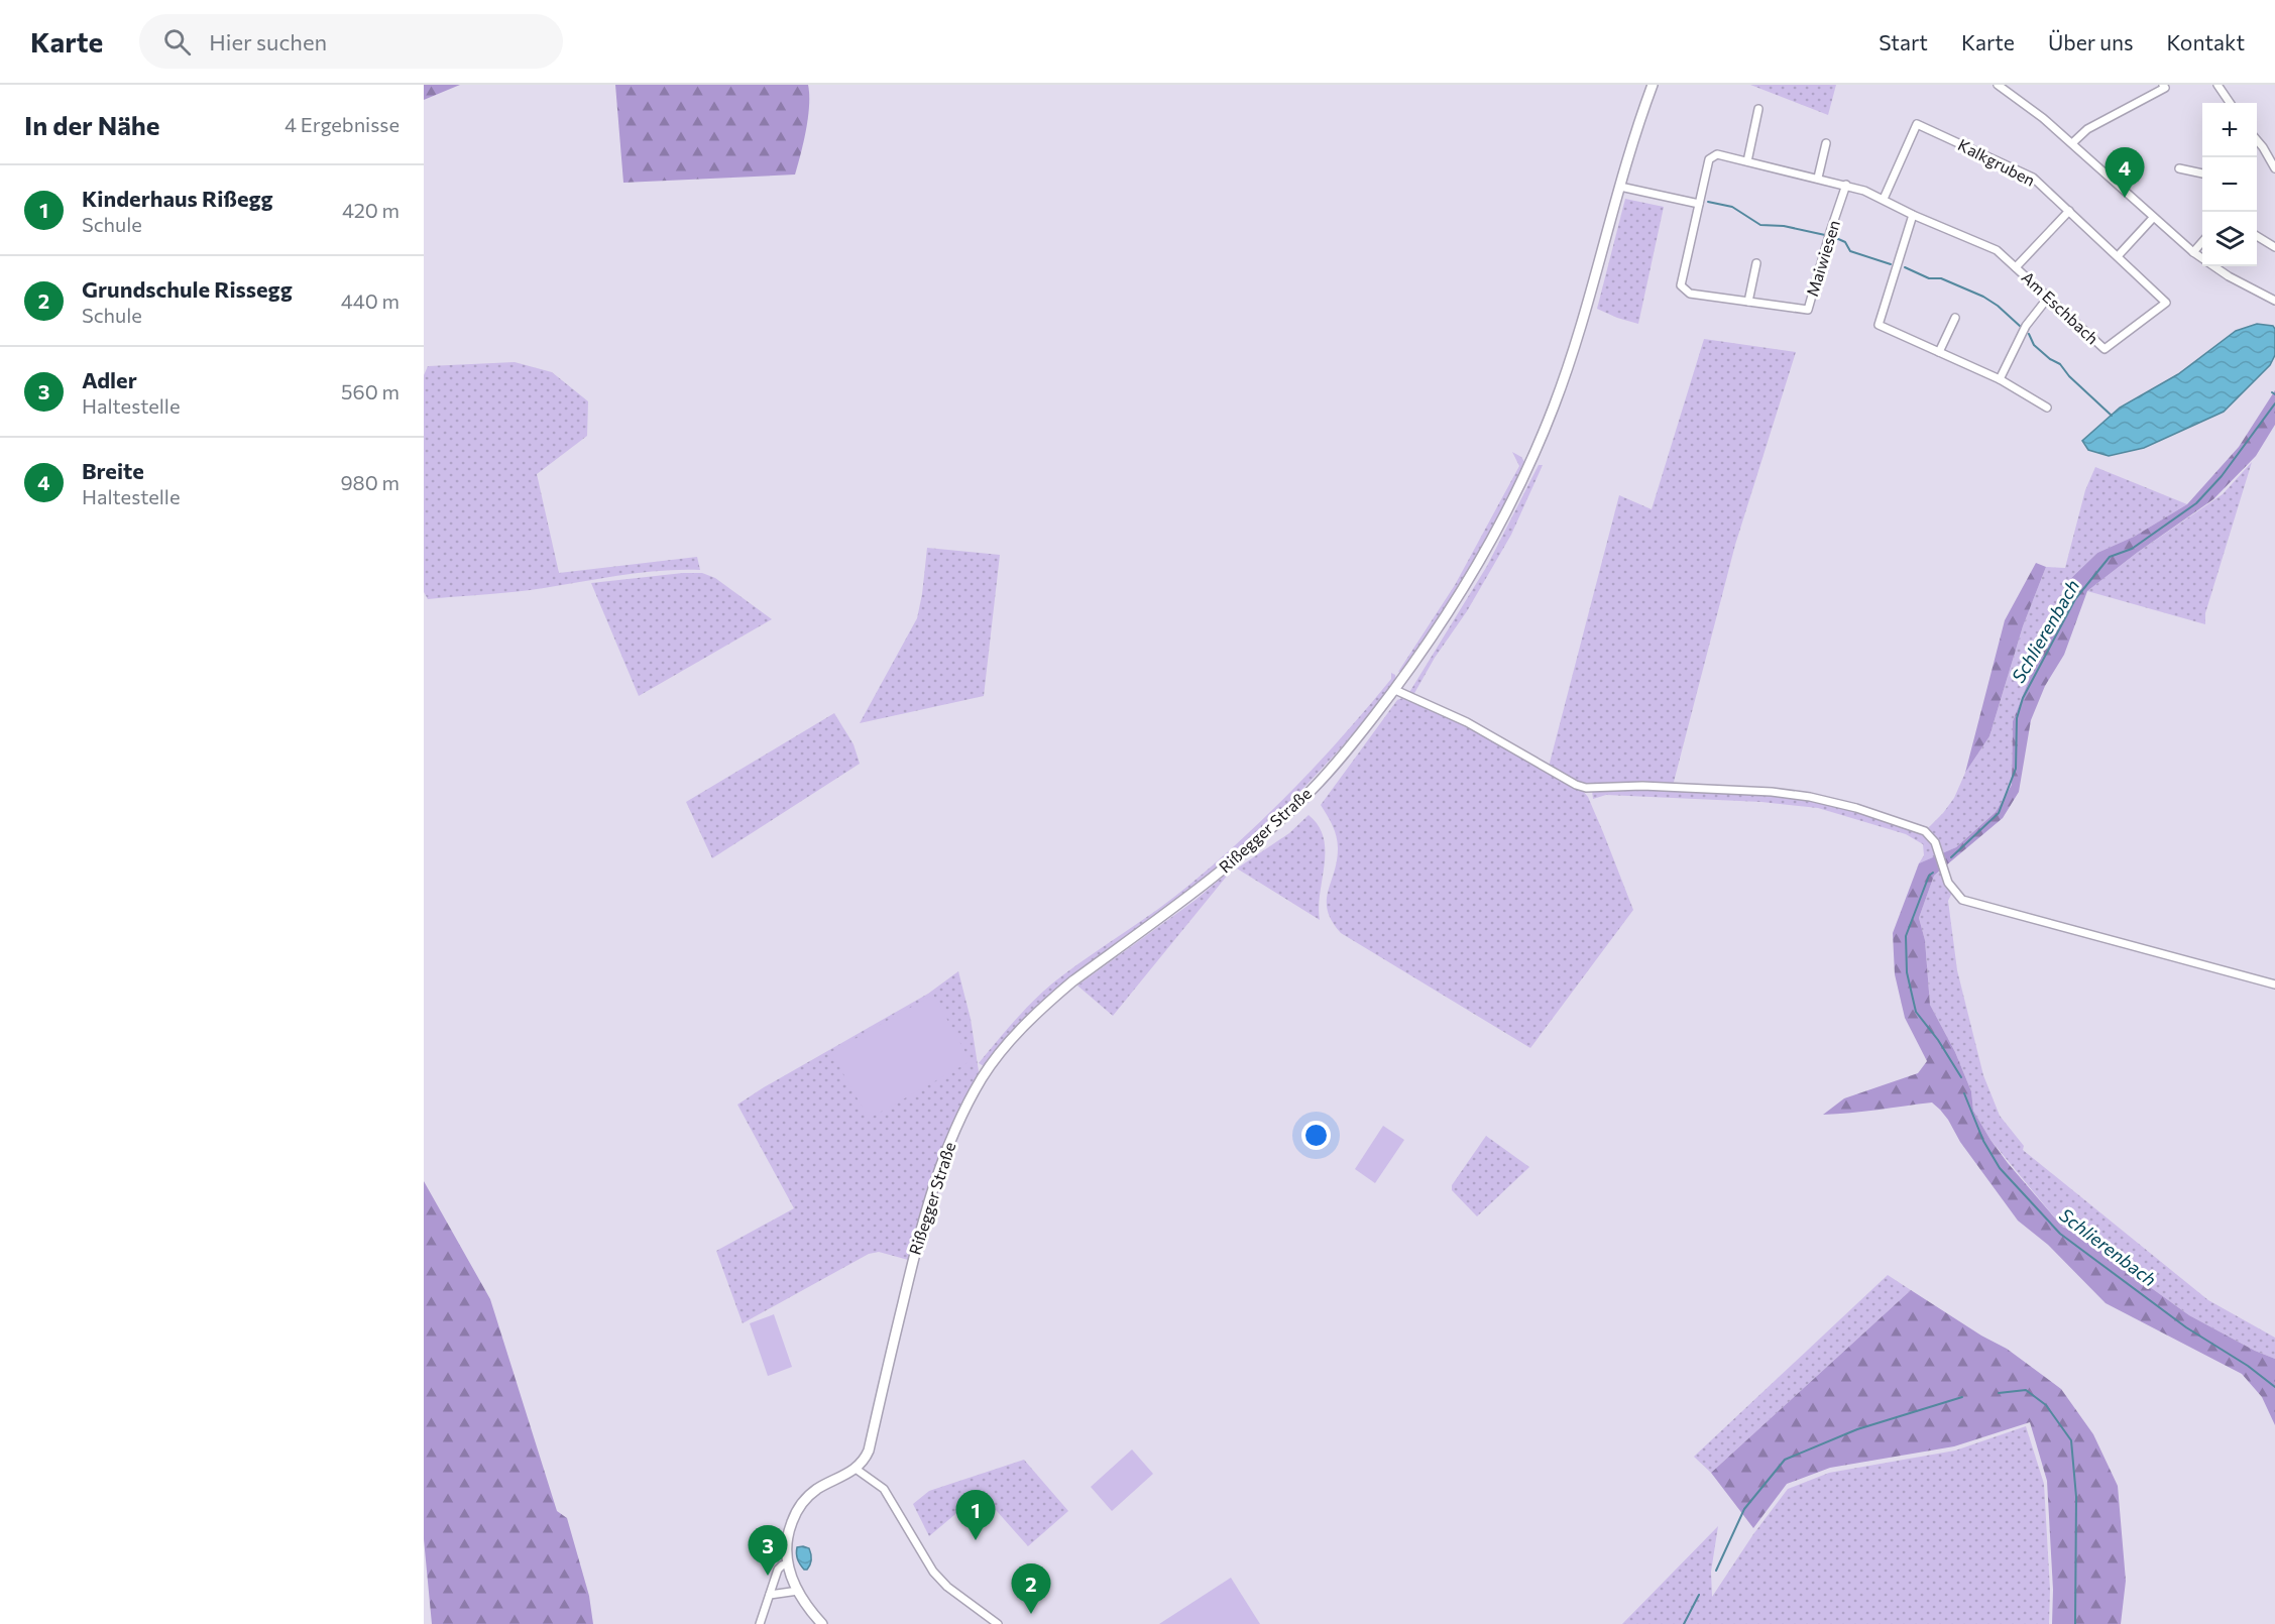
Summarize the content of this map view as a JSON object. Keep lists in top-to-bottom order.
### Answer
{
  "streets": {
    "street": [
      "Kalkgruben",
      "Maiwiesen",
      "Am Eschbach",
      "Rißegger Straße"
    ]
  },
  "crossings": [
    ["Kalkgruben", "Am Eschbach"],
    ["Maiwiesen", "Am Eschbach"]
  ],
  "water": ["Schlierenbach"],
  "page": {
    "header": "Karte",
    "search": "Hier suchen",
    "nav": [
      "Start",
      "Karte",
      "Über uns",
      "Kontakt"
    ],
    "heading": ["In der Nähe", "4 Ergebnisse"],
    "map_buttons": ["+", "−"],
    "pins": [
      "4",
      "1",
      "3",
      "2"
    ],
    "list": [
      {
        "mark": "1",
        "name": "Kinderhaus Rißegg",
        "note": "Schule",
        "value": "420 m"
      },
      {
        "mark": "2",
        "name": "Grundschule Rissegg",
        "note": "Schule",
        "value": "440 m"
      },
      {
        "mark": "3",
        "name": "Adler",
        "note": "Haltestelle",
        "value": "560 m"
      },
      {
        "mark": "4",
        "name": "Breite",
        "note": "Haltestelle",
        "value": "980 m"
      }
    ]
  }
}
